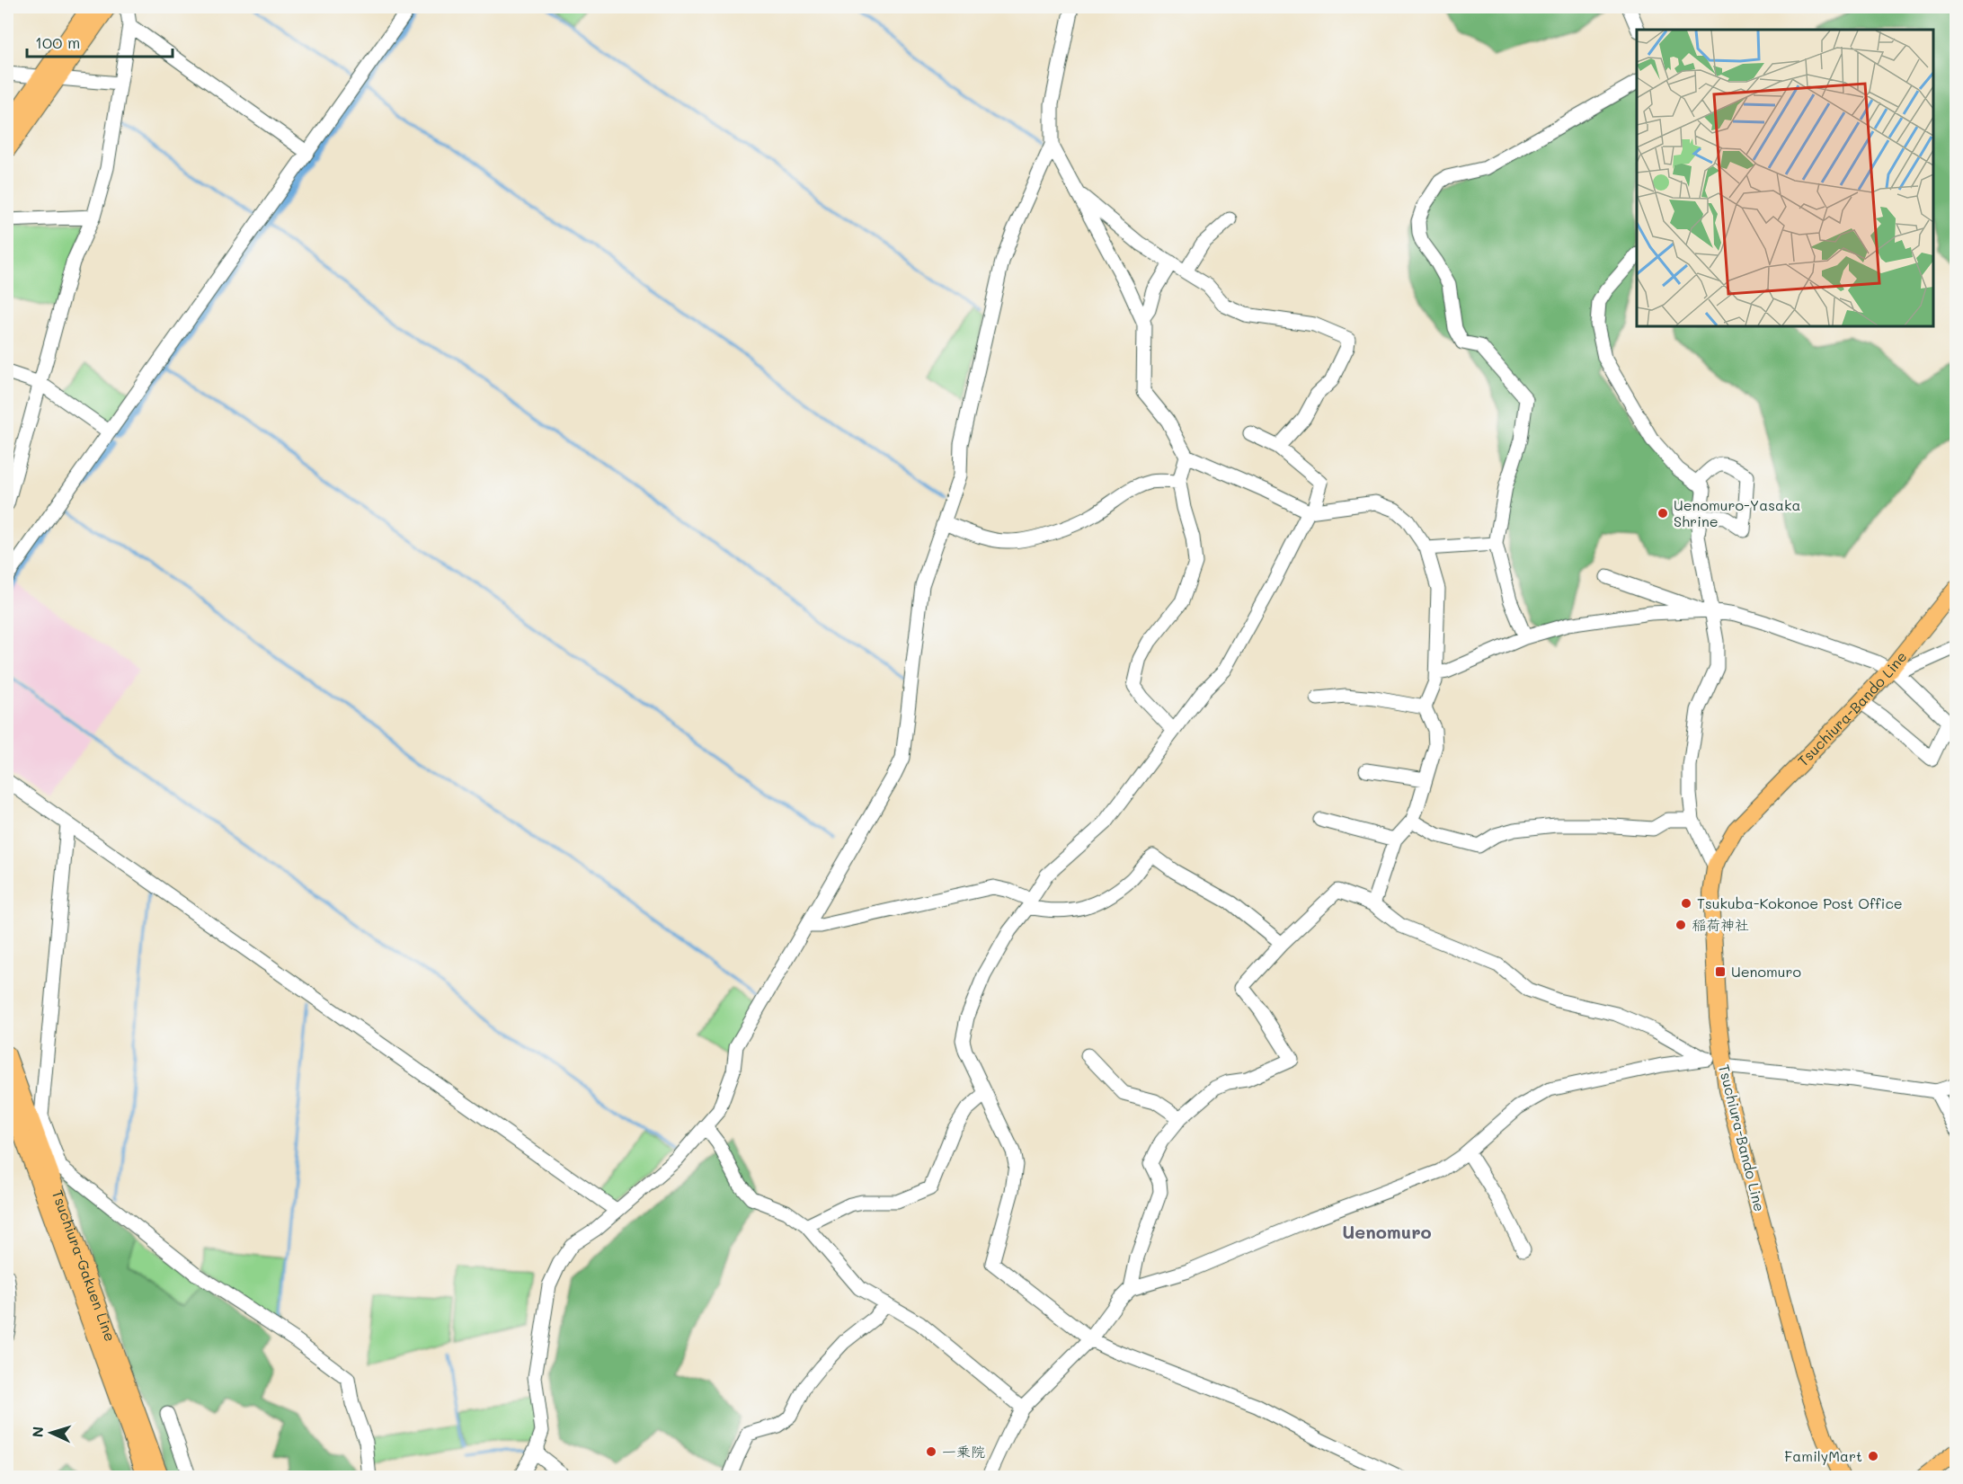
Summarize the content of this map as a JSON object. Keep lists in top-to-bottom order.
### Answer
{
  "streets": {
    "main road": ["Tsuchiura-Bando Line", "Tsuchiura-Gakuen Line"]
  },
  "districts": ["Uenomuro"],
  "places": {
    "other": [
      "Uenomuro-Yasaka Shrine",
      "Tsukuba-Kokonoe Post Office",
      "稲荷神社",
      "一乗院",
      "FamilyMart"
    ],
    "transit": ["Uenomuro"]
  },
  "scale_bar": "100 m",
  "north": "left"
}
